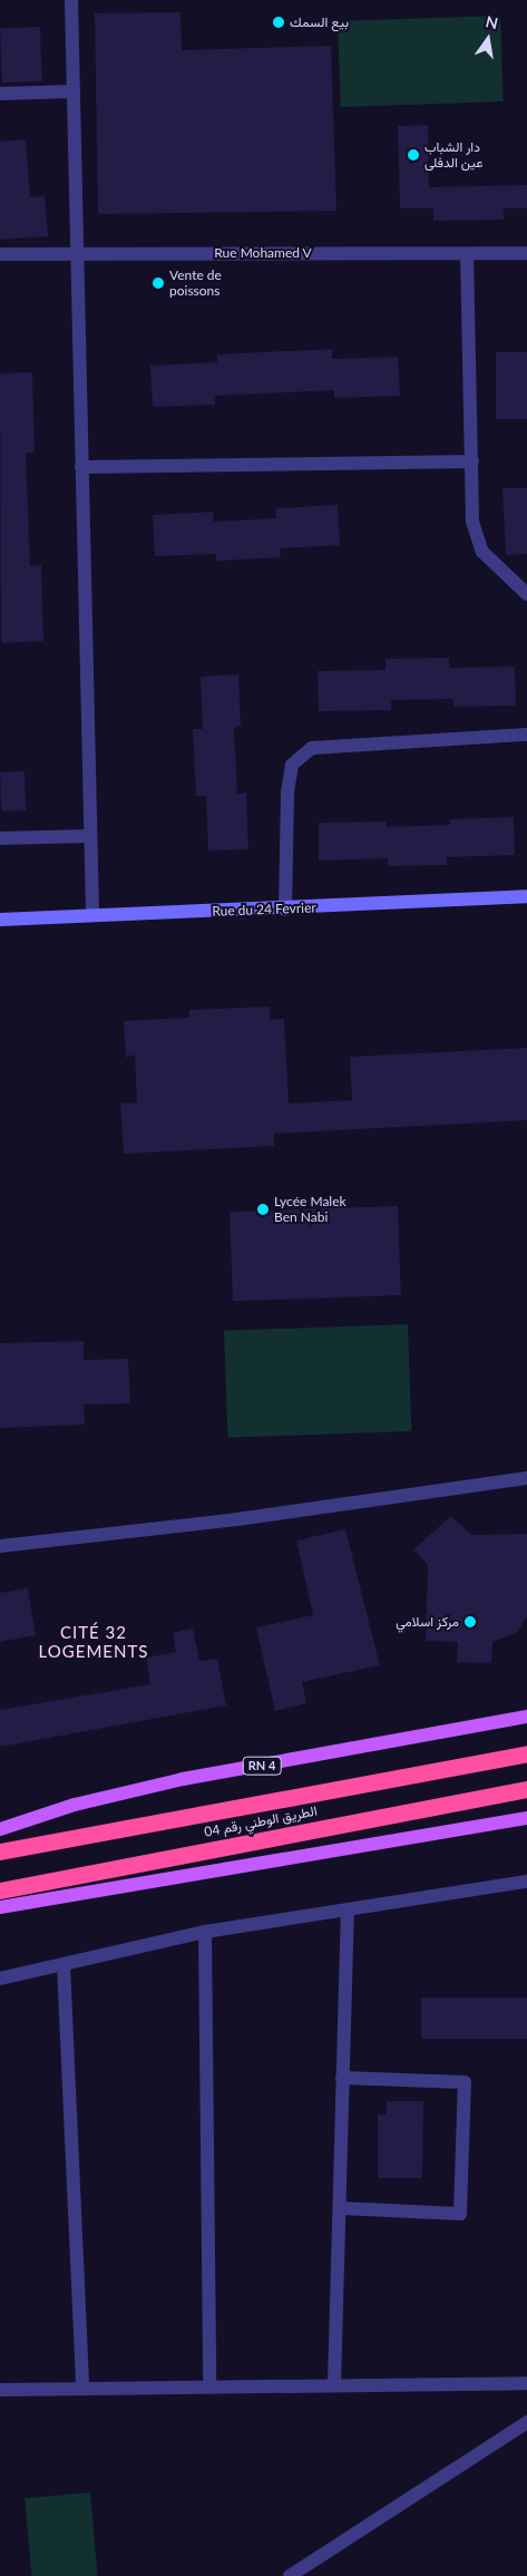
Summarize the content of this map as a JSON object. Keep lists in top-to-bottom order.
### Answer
{
  "streets": {
    "highway": ["الطريق الوطني رقم 04"],
    "main road": ["RN 4"],
    "street": ["Rue Mohamed V", "Rue du 24 Fevrier"]
  },
  "districts": ["CITÉ 32 LOGEMENTS"],
  "places": [
    "بيع السمك",
    "دار الشباب عين الدفلى",
    "Vente de poissons",
    "Lycée Malek Ben Nabi",
    "مركز اسلامي"
  ],
  "north": "top"
}
